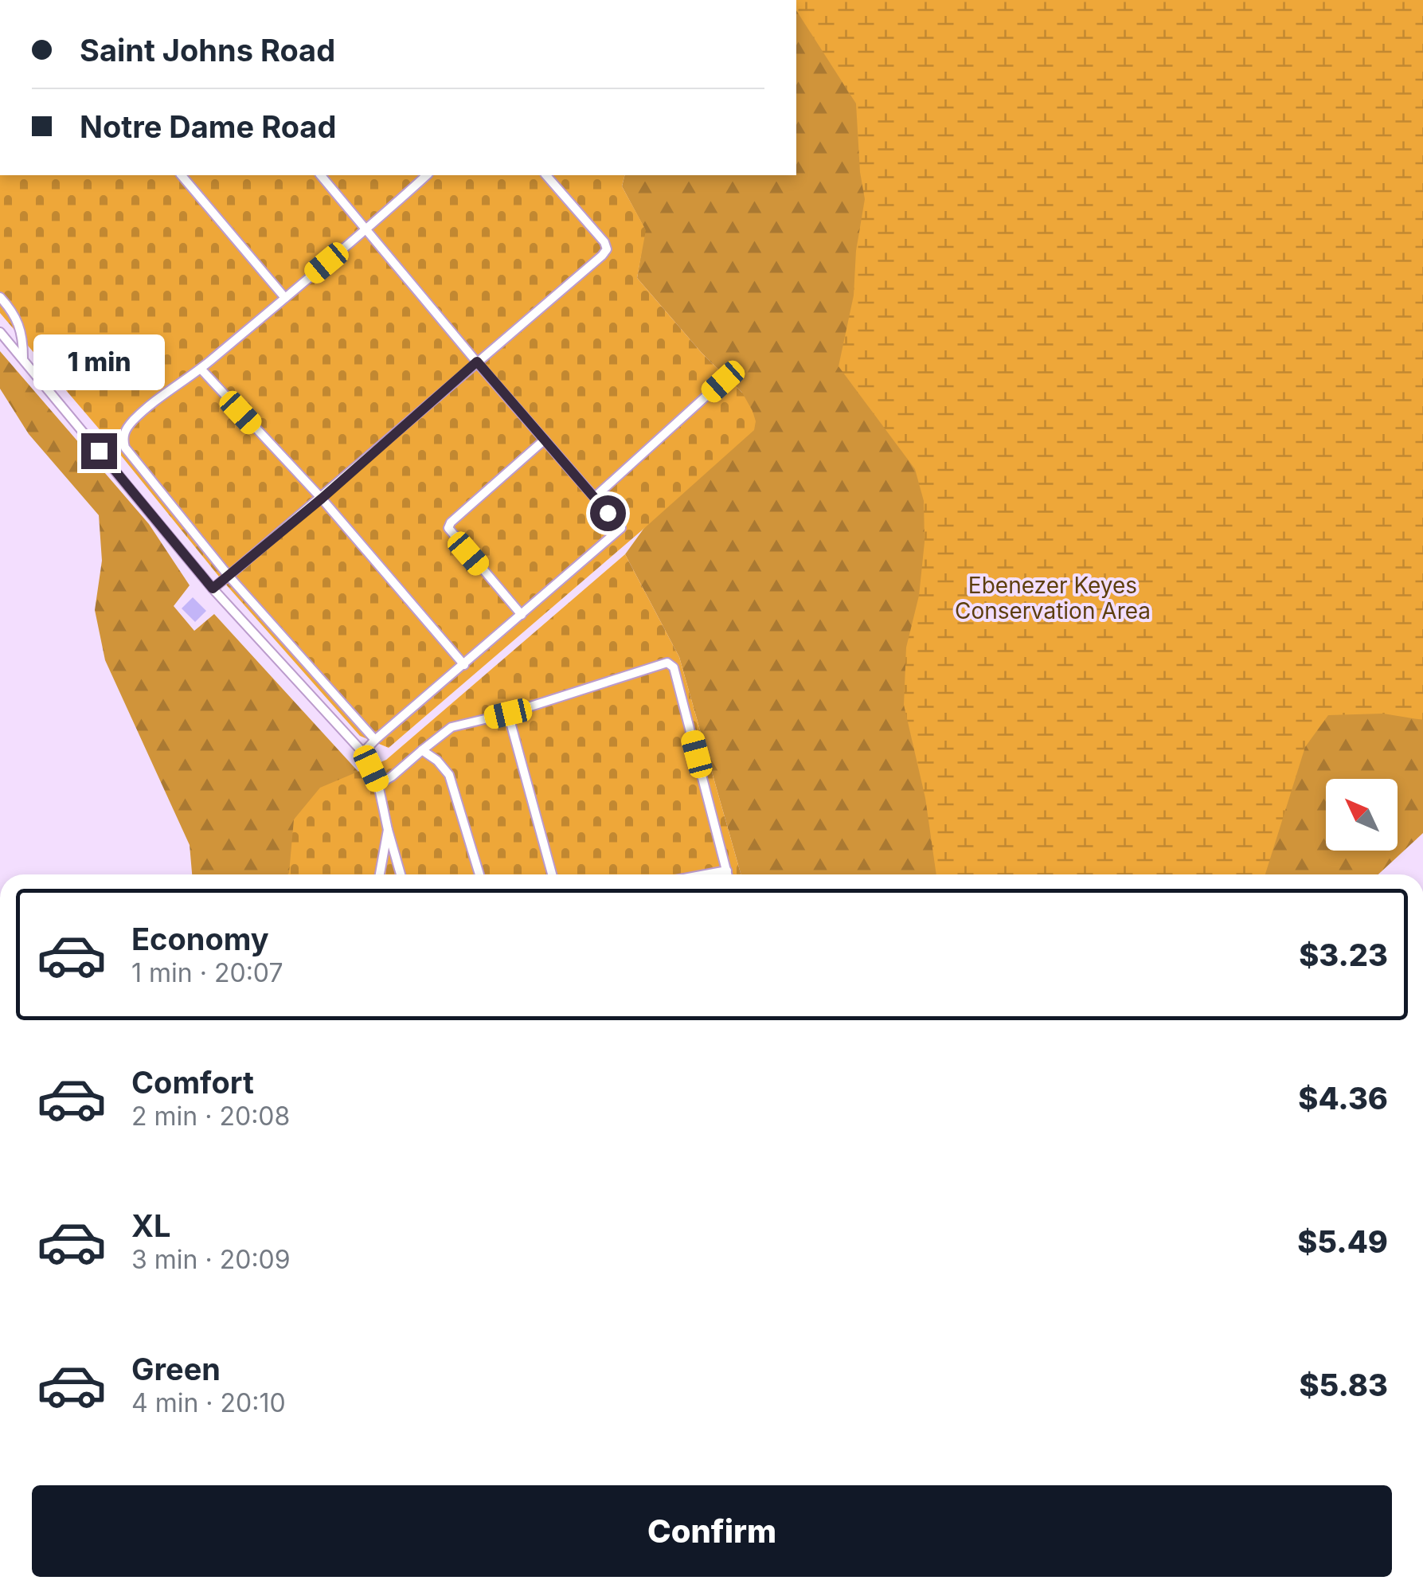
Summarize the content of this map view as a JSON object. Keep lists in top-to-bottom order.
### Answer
{
  "parks": ["Ebenezer Keyes Conservation Area"],
  "north": "top left",
  "page": {
    "banner": ["Saint Johns Road", "Notre Dame Road"],
    "bubble": "1 min",
    "list": [
      {
        "name": "Economy",
        "note": "1 min · 20:07",
        "value": "$3.23"
      },
      {
        "name": "Comfort",
        "note": "2 min · 20:08",
        "value": "$4.36"
      },
      {
        "name": "XL",
        "note": "3 min · 20:09",
        "value": "$5.49"
      },
      {
        "name": "Green",
        "note": "4 min · 20:10",
        "value": "$5.83"
      }
    ],
    "buttons": "Confirm"
  }
}
